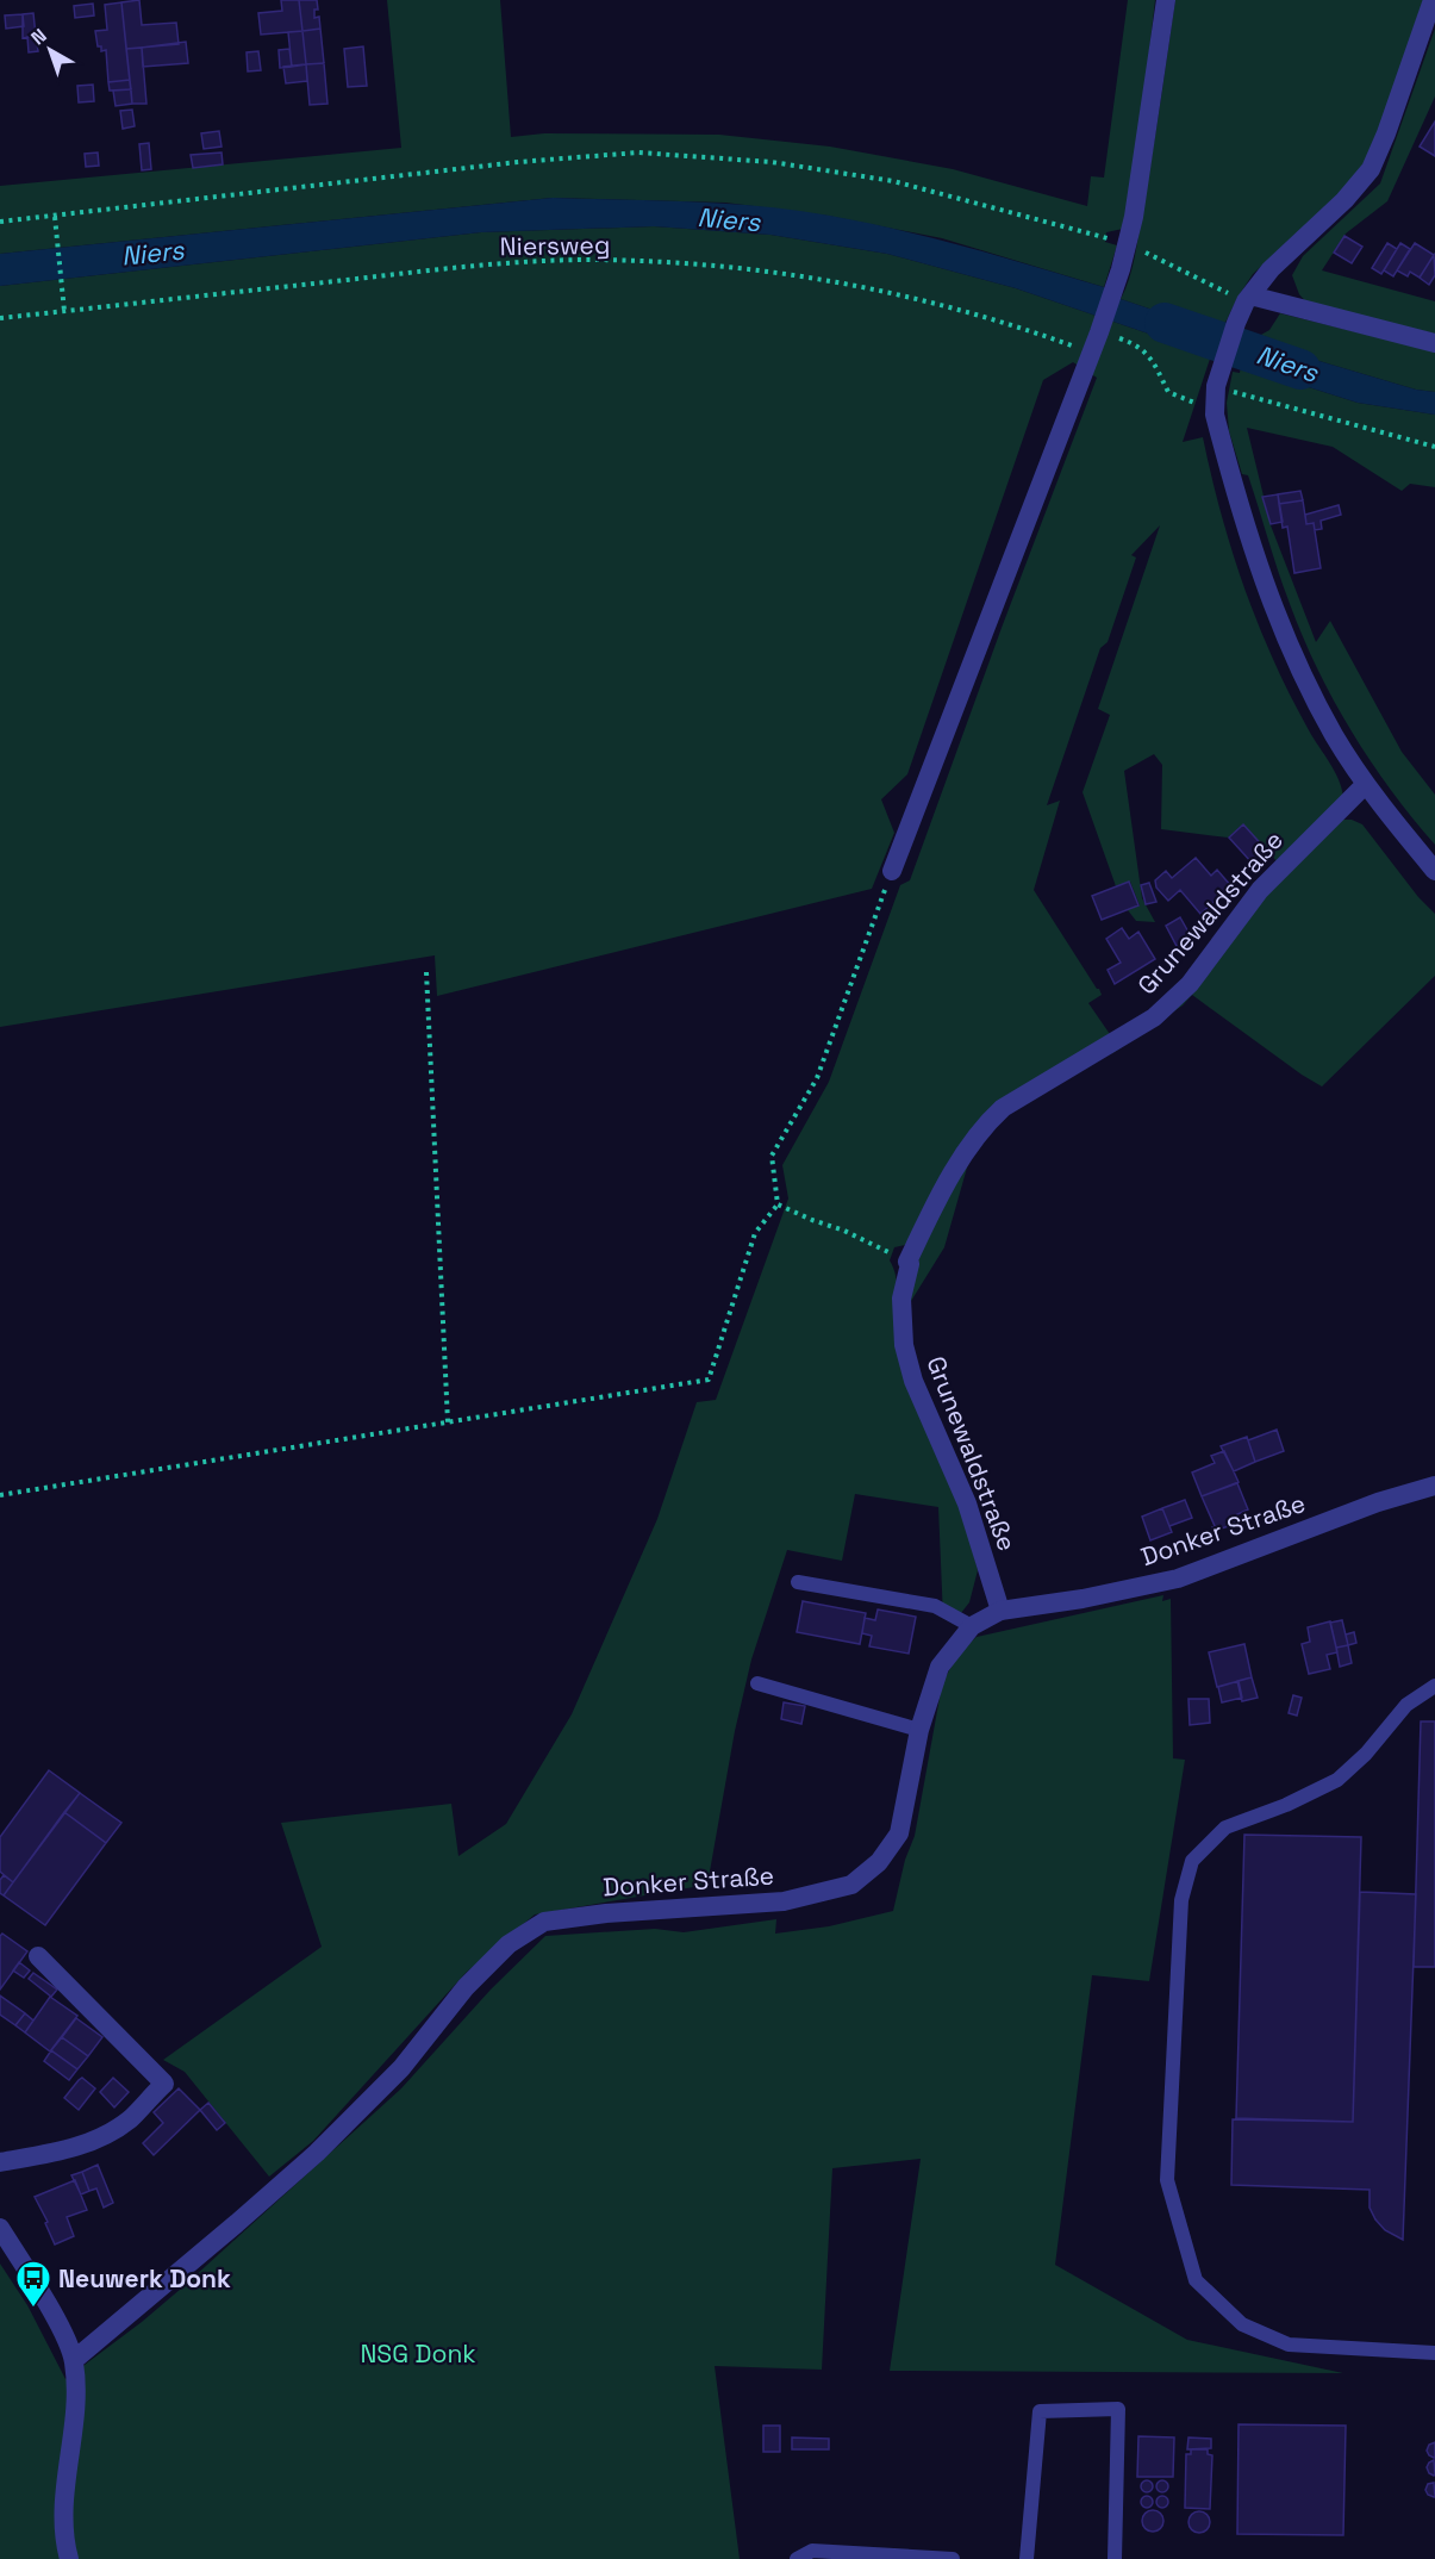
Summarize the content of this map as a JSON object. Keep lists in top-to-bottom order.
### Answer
{
  "streets": {
    "street": ["Grunewaldstraße", "Donker Straße"],
    "path": ["Niersweg"]
  },
  "crossings": [
    ["Grunewaldstraße", "Donker Straße"]
  ],
  "water": ["Niers"],
  "parks": ["NSG Donk"],
  "places": {
    "bus stop": ["Neuwerk Donk"]
  },
  "north": "top left"
}
